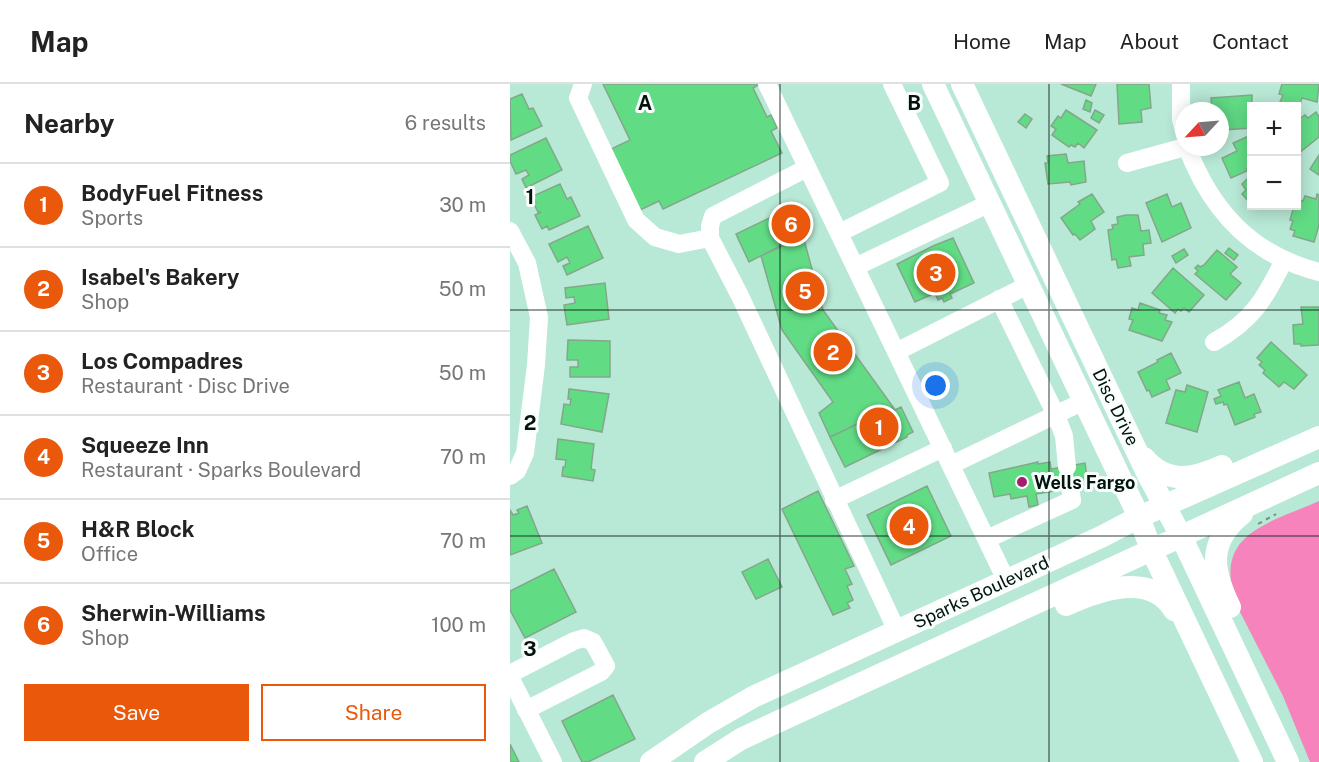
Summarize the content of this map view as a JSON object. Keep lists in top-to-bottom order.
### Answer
{
  "streets": {
    "main road": ["Disc Drive", "Sparks Boulevard"]
  },
  "crossings": [
    ["Disc Drive", "Sparks Boulevard"]
  ],
  "places": ["Wells Fargo"],
  "north": "bottom left",
  "page": {
    "header": "Map",
    "nav": [
      "Home",
      "Map",
      "About",
      "Contact"
    ],
    "heading": ["Nearby", "6 results"],
    "map_buttons": ["+", "−"],
    "list": [
      {
        "mark": "1",
        "name": "BodyFuel Fitness",
        "note": "Sports",
        "value": "30 m"
      },
      {
        "mark": "2",
        "name": "Isabel's Bakery",
        "note": "Shop",
        "value": "50 m"
      },
      {
        "mark": "3",
        "name": "Los Compadres",
        "note": "Restaurant · Disc Drive",
        "value": "50 m"
      },
      {
        "mark": "4",
        "name": "Squeeze Inn",
        "note": "Restaurant · Sparks Boulevard",
        "value": "70 m"
      },
      {
        "mark": "5",
        "name": "H&R Block",
        "note": "Office",
        "value": "70 m"
      },
      {
        "mark": "6",
        "name": "Sherwin-Williams",
        "note": "Shop",
        "value": "100 m"
      }
    ],
    "pins": [
      "6",
      "3",
      "5",
      "2",
      "1",
      "4"
    ],
    "buttons": ["Save", "Share"]
  },
  "grid": {
    "columns": ["A", "B"],
    "rows": ["1", "2", "3"]
  }
}
